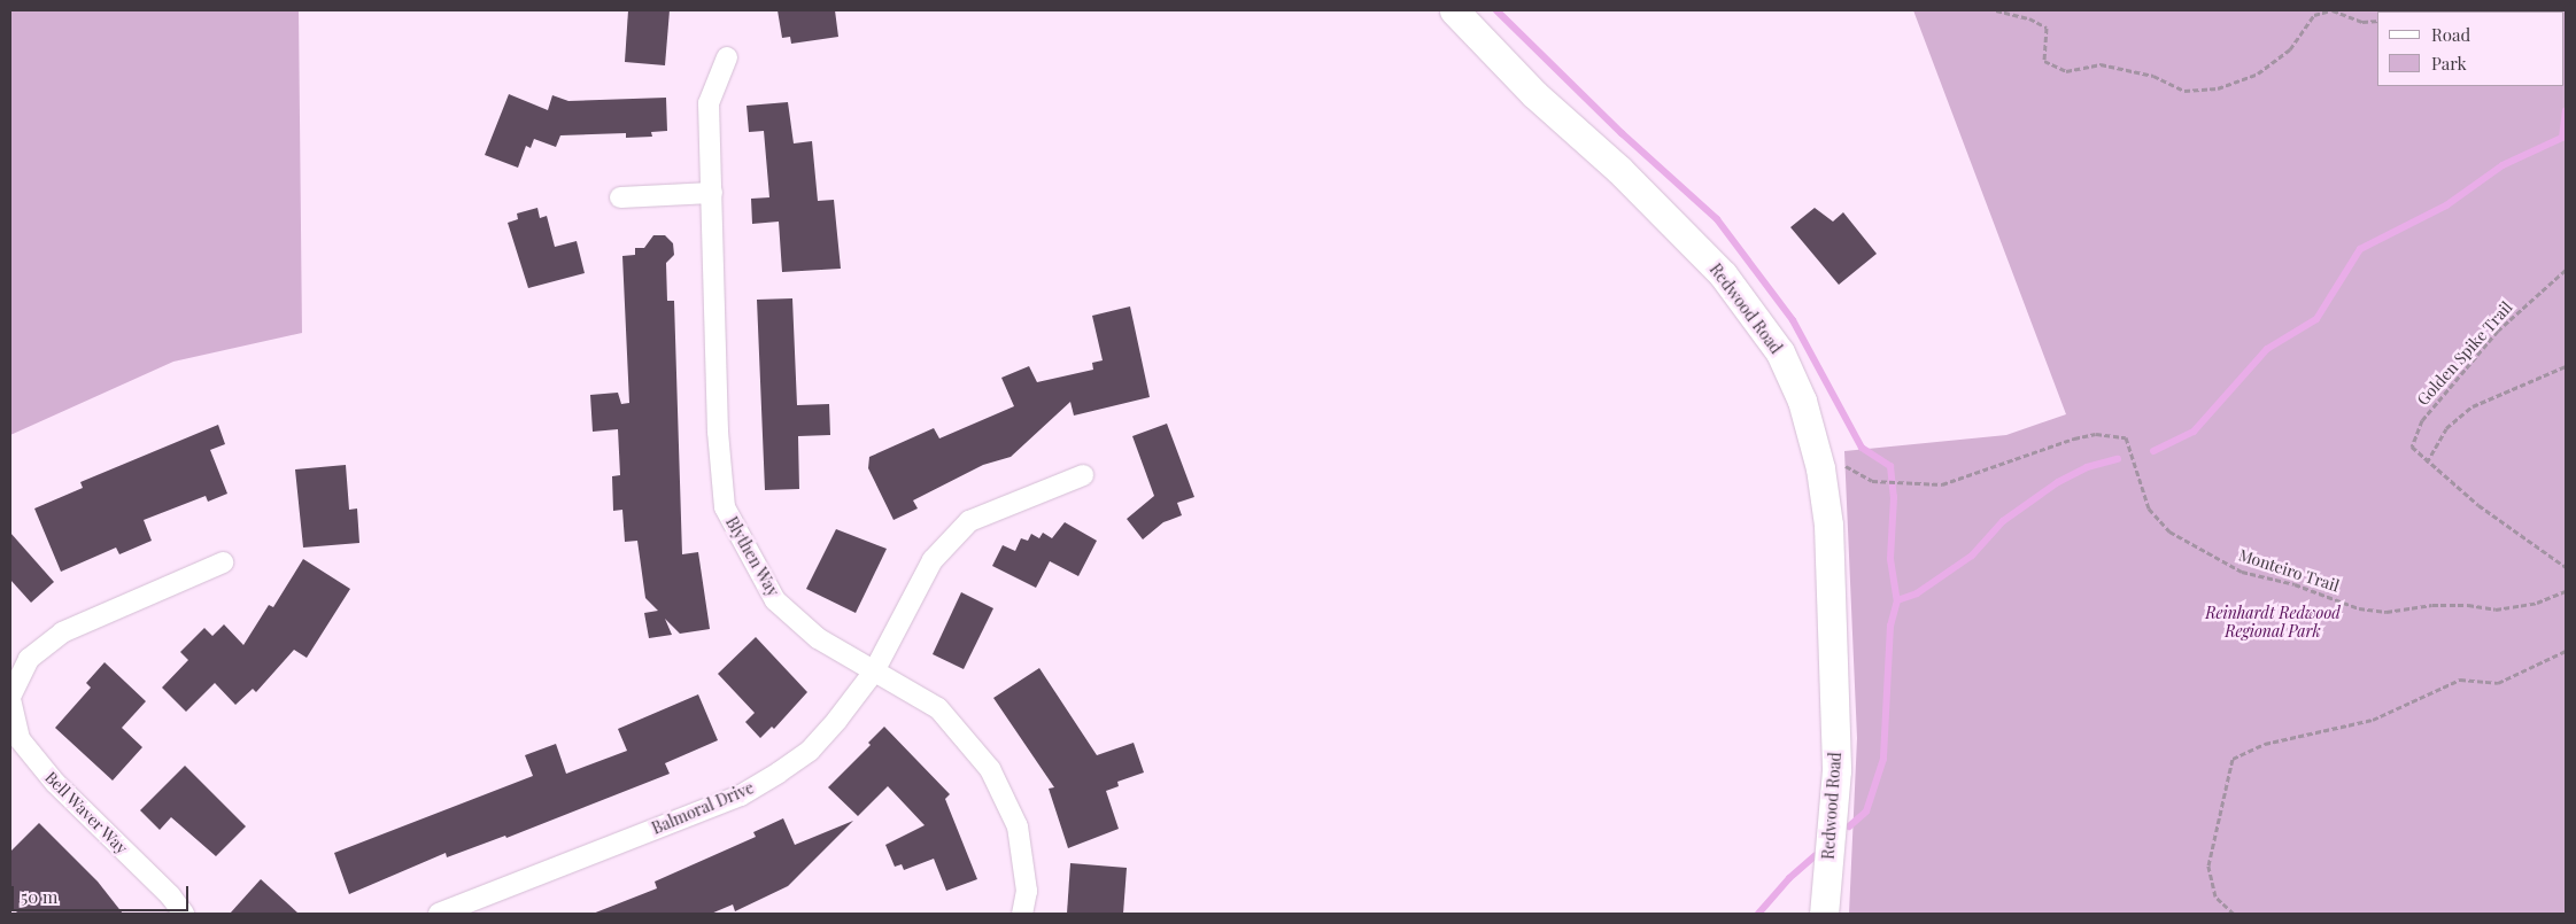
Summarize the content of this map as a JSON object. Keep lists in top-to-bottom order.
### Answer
{
  "streets": {
    "main road": ["Redwood Road"],
    "street": ["Blythen Way", "Balmoral Drive", "Bell Waver Way"],
    "path": ["Golden Spike Trail", "Monteiro Trail"]
  },
  "crossings": [
    ["Blythen Way", "Balmoral Drive"]
  ],
  "parks": ["Reinhardt Redwood Regional Park"],
  "legend": ["Road", "Park"],
  "scale_bar": "50 m"
}
